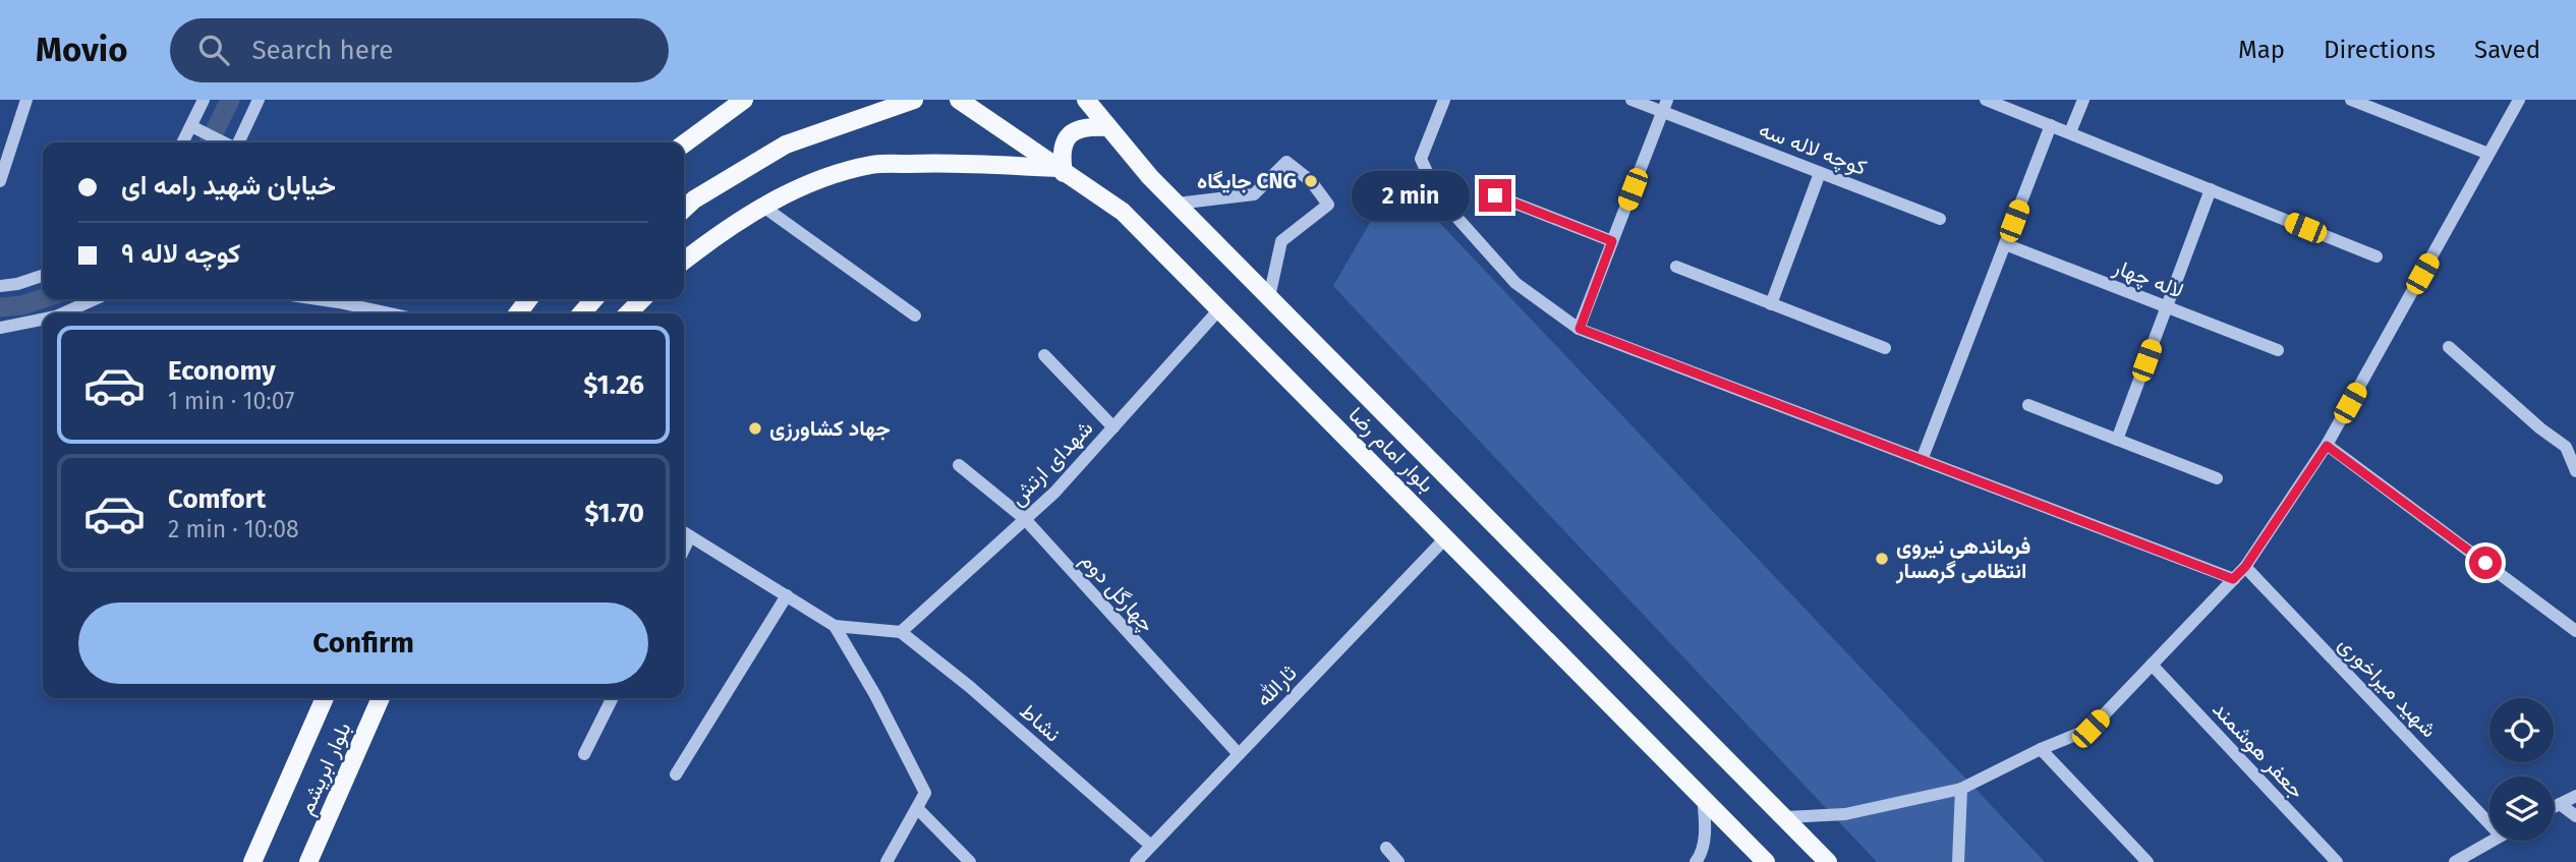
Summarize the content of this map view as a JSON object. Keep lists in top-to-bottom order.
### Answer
{
  "streets": {
    "main road": ["بلوار امام رضا", "بلوار ابریشم"],
    "street": [
      "کوچه لاله سه",
      "لاله چهار",
      "شهدای ارتش",
      "چهارگل دوم",
      "ثارالله",
      "شهید میراخوری",
      "نشاط",
      "جعفر هوشمند"
    ]
  },
  "crossings": [
    ["بلوار امام رضا", "شهدای ارتش"],
    ["بلوار امام رضا", "ثارالله"],
    ["شهدای ارتش", "چهارگل دوم"],
    ["شهدای ارتش", "نشاط"],
    ["چهارگل دوم", "ثارالله"],
    ["ثارالله", "نشاط"]
  ],
  "places": ["جایگاه CNG", "جهاد کشاورزی", "فرماندهی نیروی انتظامی گرمسار"],
  "page": {
    "header": "Movio",
    "search": "Search here",
    "nav": ["Map", "Directions", "Saved"],
    "banner": ["خیابان شهید رامه ای", "کوچه لاله ۹"],
    "bubble": "2 min",
    "list": [
      {
        "name": "Economy",
        "note": "1 min · 10:07",
        "value": "$1.26"
      },
      {
        "name": "Comfort",
        "note": "2 min · 10:08",
        "value": "$1.70"
      }
    ],
    "buttons": "Confirm"
  }
}
